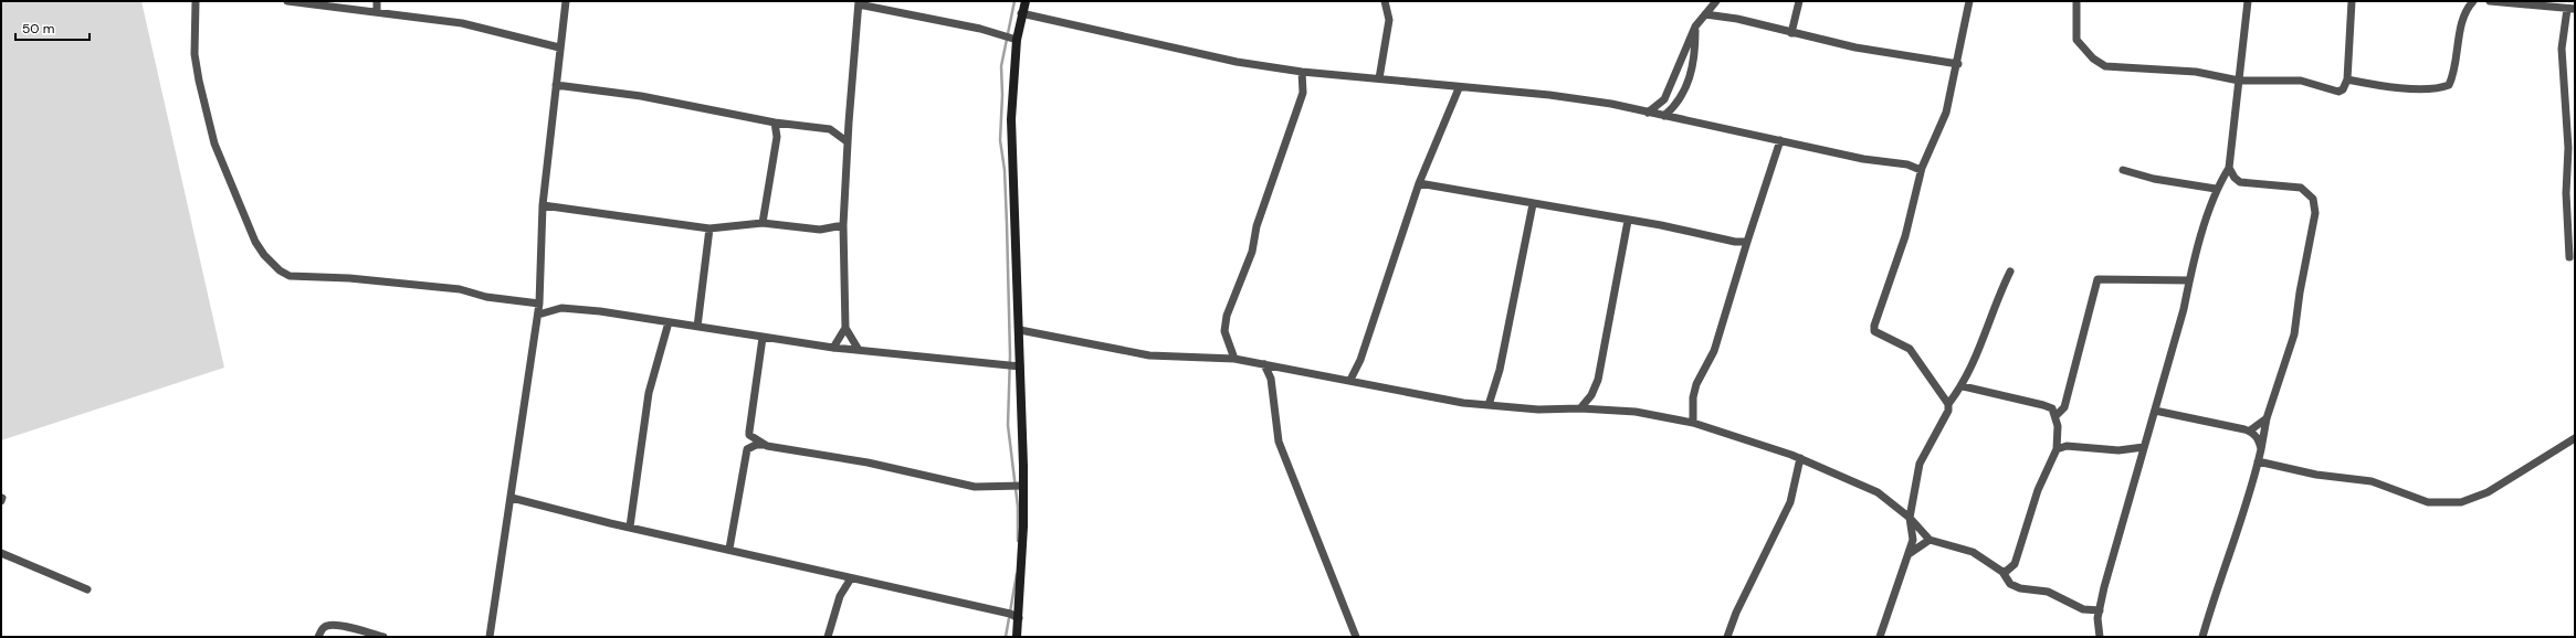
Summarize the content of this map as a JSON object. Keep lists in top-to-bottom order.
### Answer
{
  "scale_bar": "50 m"
}
